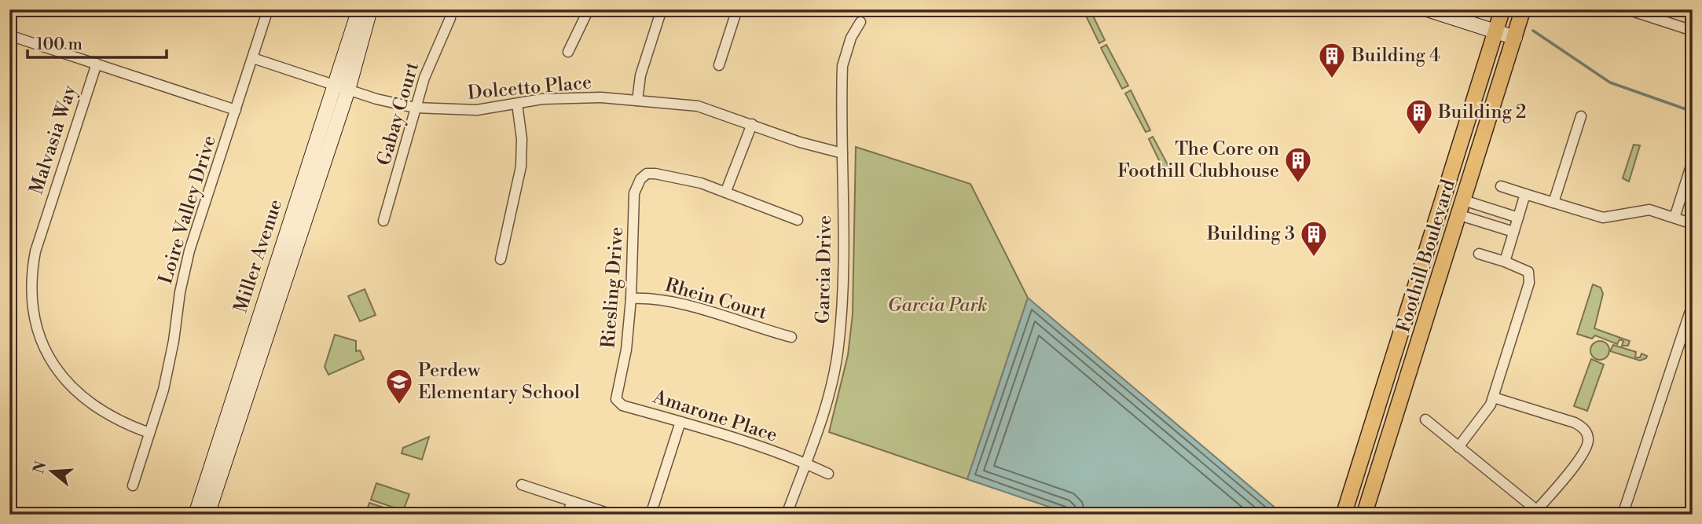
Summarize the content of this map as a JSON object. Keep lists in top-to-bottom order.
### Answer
{
  "streets": {
    "main road": ["Miller Avenue", "Foothill Boulevard"],
    "street": [
      "Dolcetto Place",
      "Gabay Court",
      "Malvasia Way",
      "Loire Valley Drive",
      "Garcia Drive",
      "Riesling Drive",
      "Rhein Court",
      "Amarone Place"
    ]
  },
  "crossings": [
    ["Dolcetto Place", "Gabay Court"],
    ["Dolcetto Place", "Loire Valley Drive"],
    ["Dolcetto Place", "Miller Avenue"],
    ["Dolcetto Place", "Garcia Drive"],
    ["Malvasia Way", "Loire Valley Drive"],
    ["Garcia Drive", "Amarone Place"],
    ["Riesling Drive", "Rhein Court"],
    ["Riesling Drive", "Amarone Place"]
  ],
  "parks": ["Garcia Park"],
  "places": {
    "building": [
      "Building 4",
      "Building 2",
      "The Core on Foothill Clubhouse",
      "Building 3"
    ],
    "school or university": ["Perdew Elementary School"]
  },
  "scale_bar": "100 m",
  "north": "left"
}
